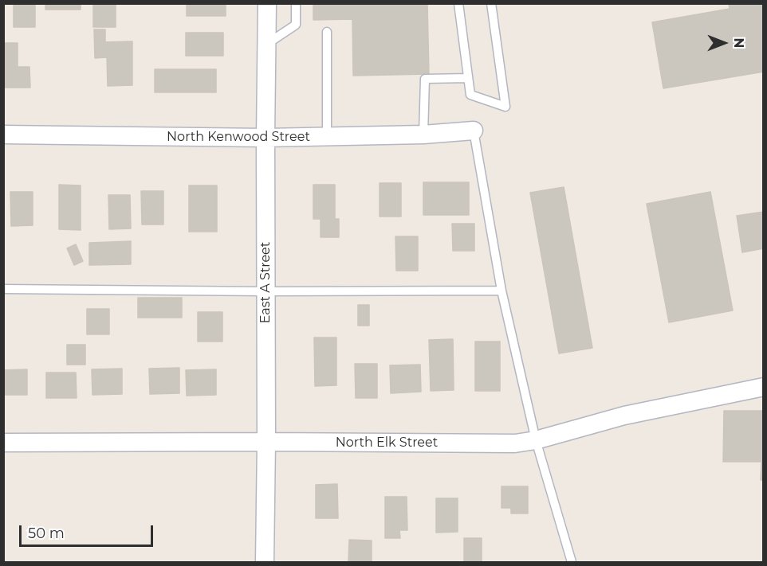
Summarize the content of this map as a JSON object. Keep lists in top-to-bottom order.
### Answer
{
  "streets": {
    "street": ["North Kenwood Street", "East A Street", "North Elk Street"]
  },
  "crossings": [
    ["North Kenwood Street", "East A Street"],
    ["East A Street", "North Elk Street"]
  ],
  "scale_bar": "50 m",
  "north": "right"
}
